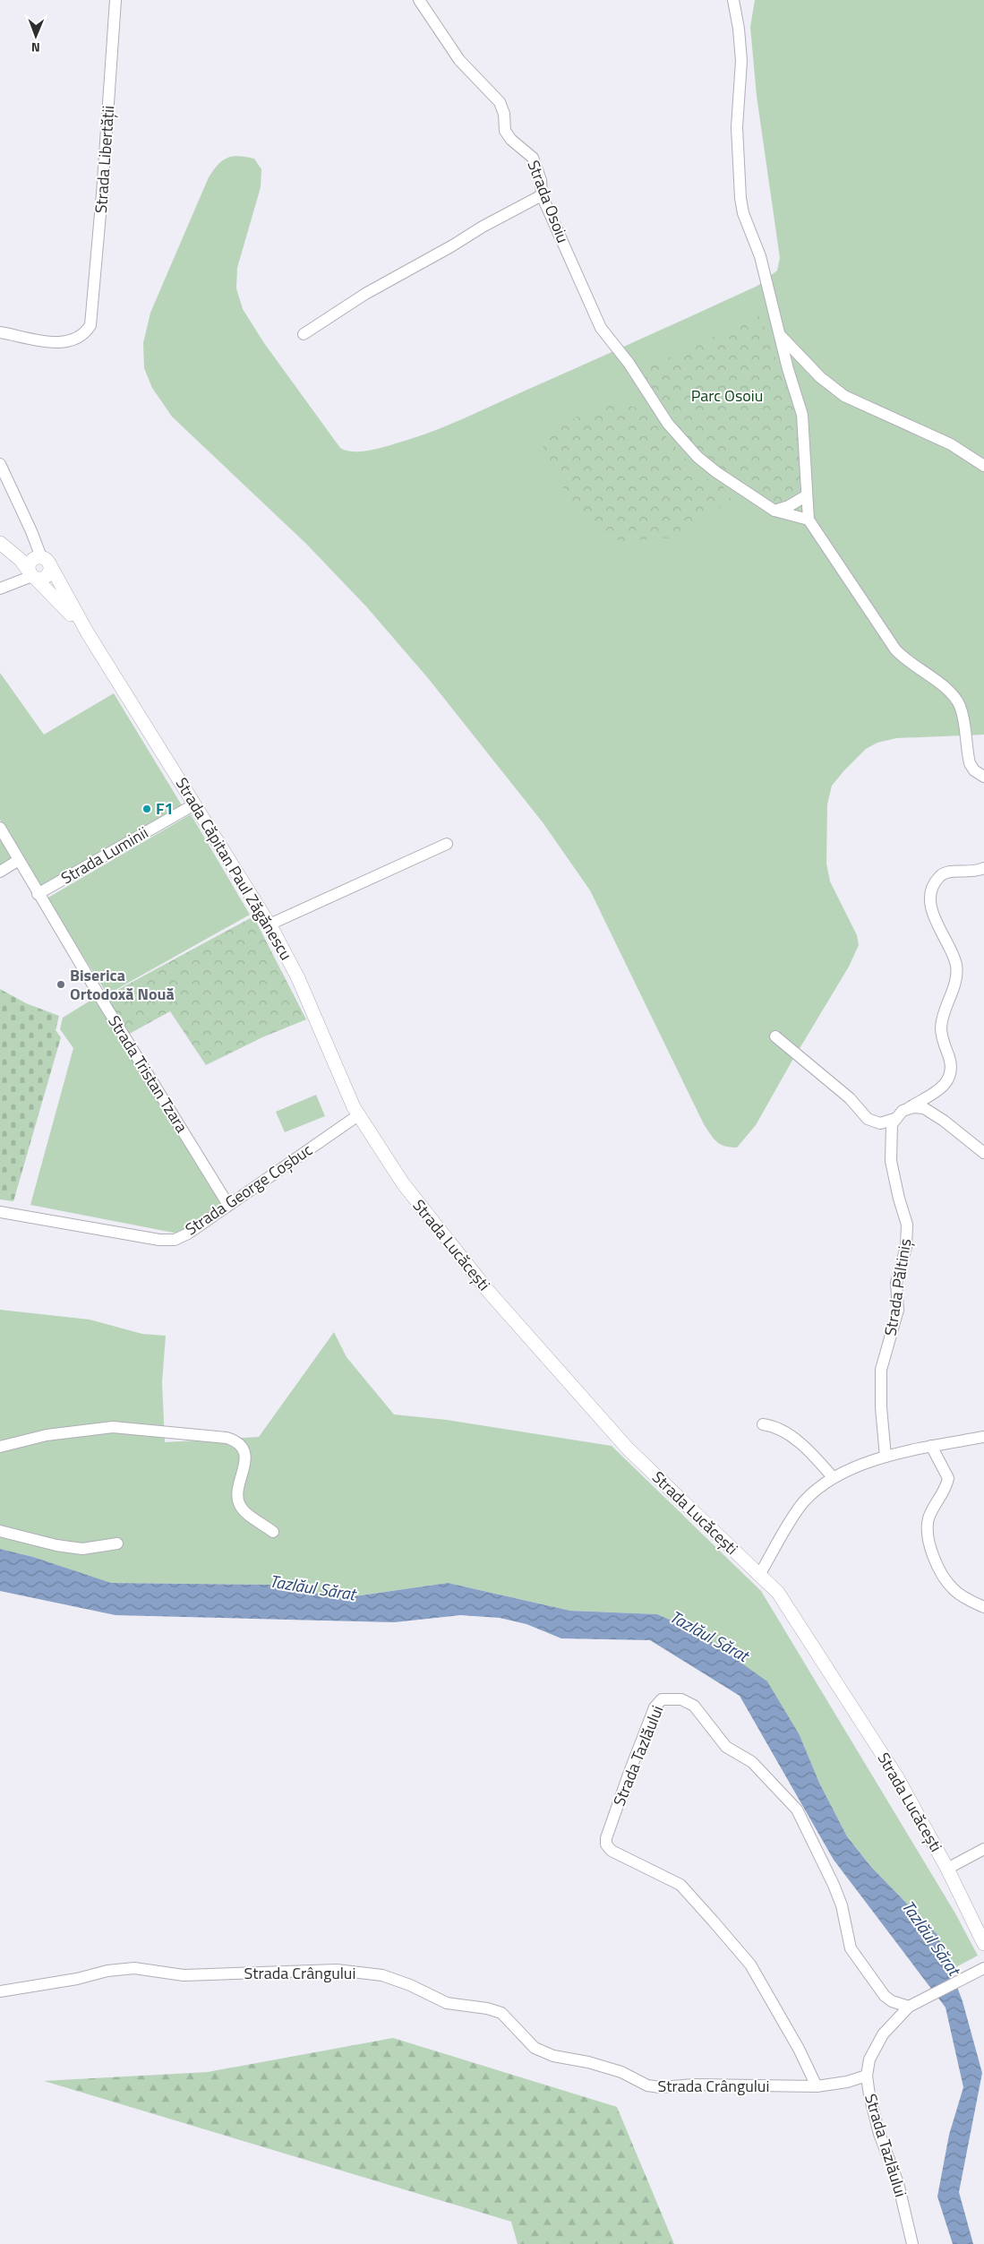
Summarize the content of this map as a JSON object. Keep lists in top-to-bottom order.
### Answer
{
  "streets": {
    "main road": ["Strada Căpitan Paul Zăgănescu", "Strada Lucăcești"],
    "street": [
      "Strada Libertății",
      "Strada Osoiu",
      "Strada Luminii",
      "Strada Tristan Tzara",
      "Strada George Coșbuc",
      "Strada Păltiniș",
      "Strada Tazlăului",
      "Strada Crângului"
    ]
  },
  "crossings": [
    ["Strada Luminii", "Strada Căpitan Paul Zăgănescu"],
    ["Strada Luminii", "Strada Tristan Tzara"],
    ["Strada Căpitan Paul Zăgănescu", "Strada George Coșbuc"],
    ["Strada Căpitan Paul Zăgănescu", "Strada Lucăcești"],
    ["Strada Tristan Tzara", "Strada George Coșbuc"],
    ["Strada George Coșbuc", "Strada Lucăcești"],
    ["Strada Tazlăului", "Strada Crângului"]
  ],
  "water": ["Tazlăul Sărat"],
  "parks": ["Parc Osoiu"],
  "places": ["F1", "Biserica Ortodoxă Nouă"],
  "north": "bottom"
}
